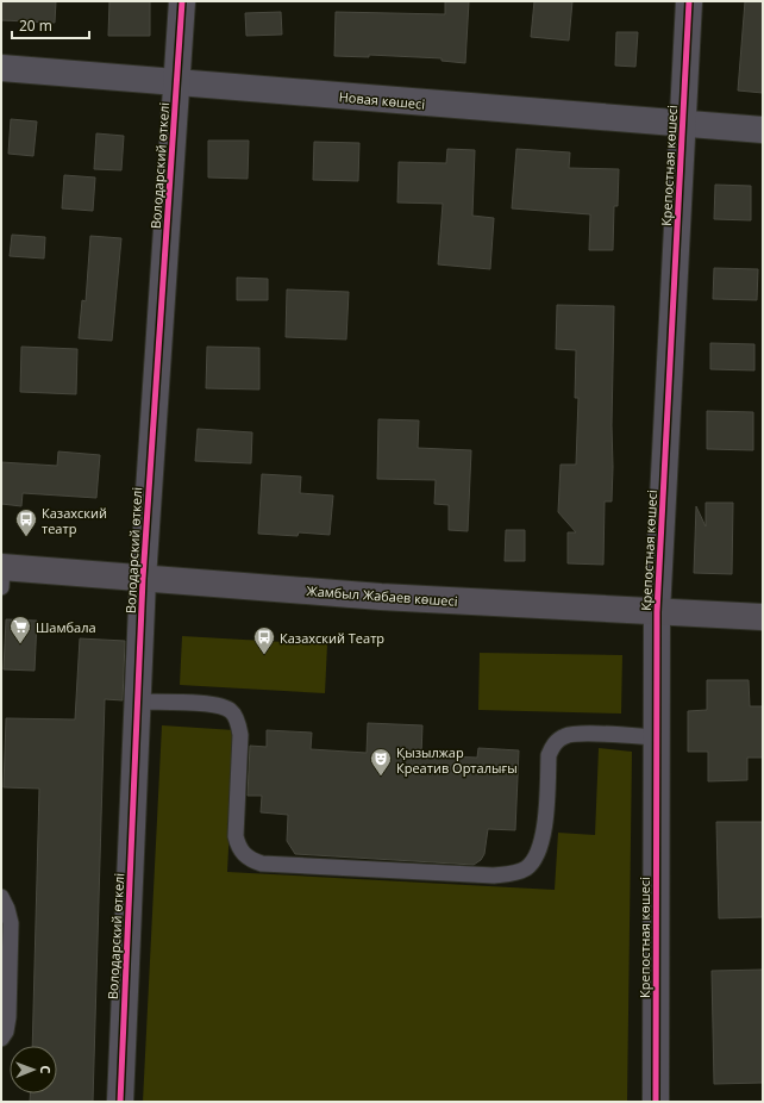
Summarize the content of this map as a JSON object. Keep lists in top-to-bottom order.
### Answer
{
  "streets": {
    "main road": ["Жамбыл Жабаев көшесі"],
    "street": ["Новая көшесі", "Володарский өткелі", "Крепостная көшесі"]
  },
  "crossings": [
    ["Новая көшесі", "Володарский өткелі"],
    ["Новая көшесі", "Крепостная көшесі"],
    ["Володарский өткелі", "Жамбыл Жабаев көшесі"],
    ["Крепостная көшесі", "Жамбыл Жабаев көшесі"]
  ],
  "places": {
    "bus stop": ["Казахский театр", "Казахский Театр"],
    "supermarket": ["Шамбала"],
    "theatre": ["Қызылжар Креатив Орталығы"]
  },
  "scale_bar": "20 m",
  "north": "right"
}
